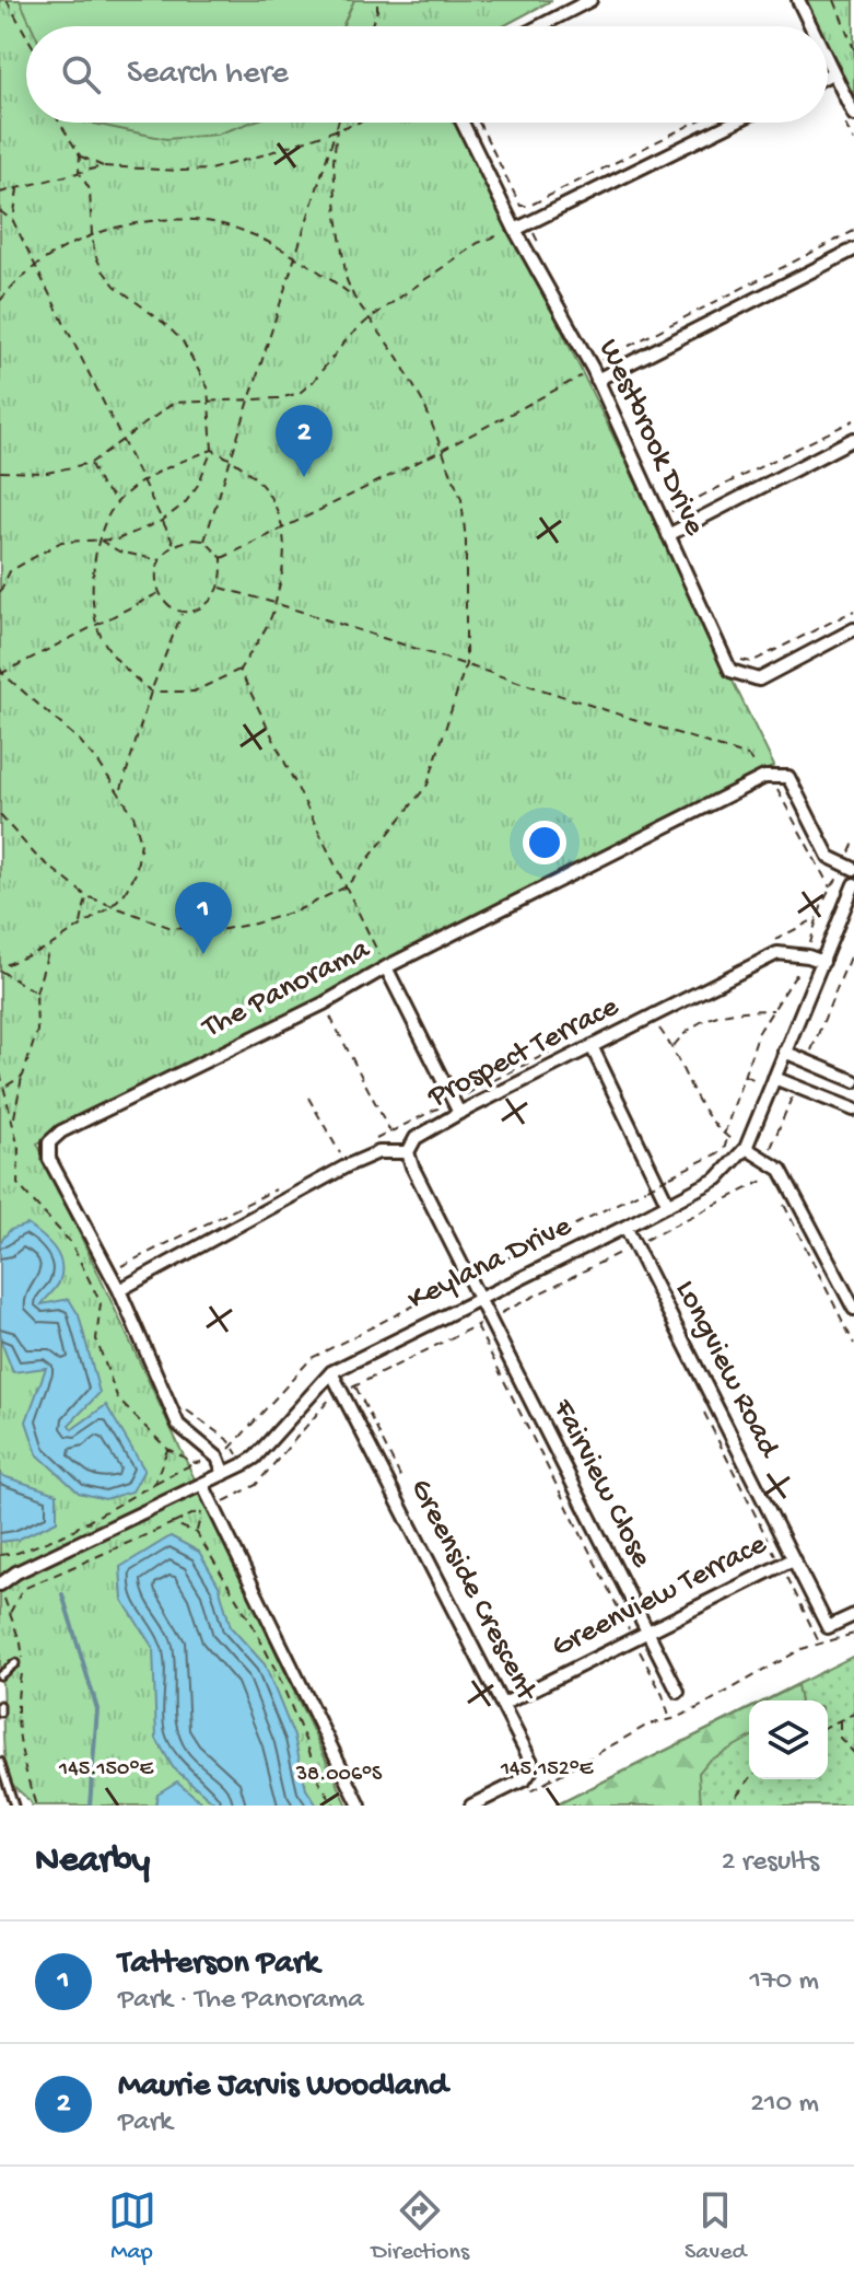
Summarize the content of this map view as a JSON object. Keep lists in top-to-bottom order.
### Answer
{
  "streets": {
    "street": [
      "Westbrook Drive",
      "The Panorama",
      "Prospect Terrace",
      "Keylana Drive",
      "Longview Road",
      "Fairview Close",
      "Greenside Crescent",
      "Greenview Terrace"
    ]
  },
  "crossings": [
    ["The Panorama", "Keylana Drive"],
    ["Prospect Terrace", "Keylana Drive"],
    ["Prospect Terrace", "Fairview Close"],
    ["Keylana Drive", "Longview Road"],
    ["Keylana Drive", "Fairview Close"],
    ["Keylana Drive", "Greenside Crescent"],
    ["Longview Road", "Greenview Terrace"],
    ["Fairview Close", "Greenview Terrace"],
    ["Greenside Crescent", "Greenview Terrace"]
  ],
  "page": {
    "search": "Search here",
    "pins": ["2", "1"],
    "heading": ["Nearby", "2 results"],
    "list": [
      {
        "mark": "1",
        "name": "Tatterson Park",
        "note": "Park · The Panorama",
        "value": "170 m"
      },
      {
        "mark": "2",
        "name": "Maurie Jarvis Woodland",
        "note": "Park",
        "value": "210 m"
      }
    ],
    "nav": ["Map", "Directions", "Saved"]
  },
  "coordinates": ["145.150°E", "145.152°E", "38.006°S"]
}
